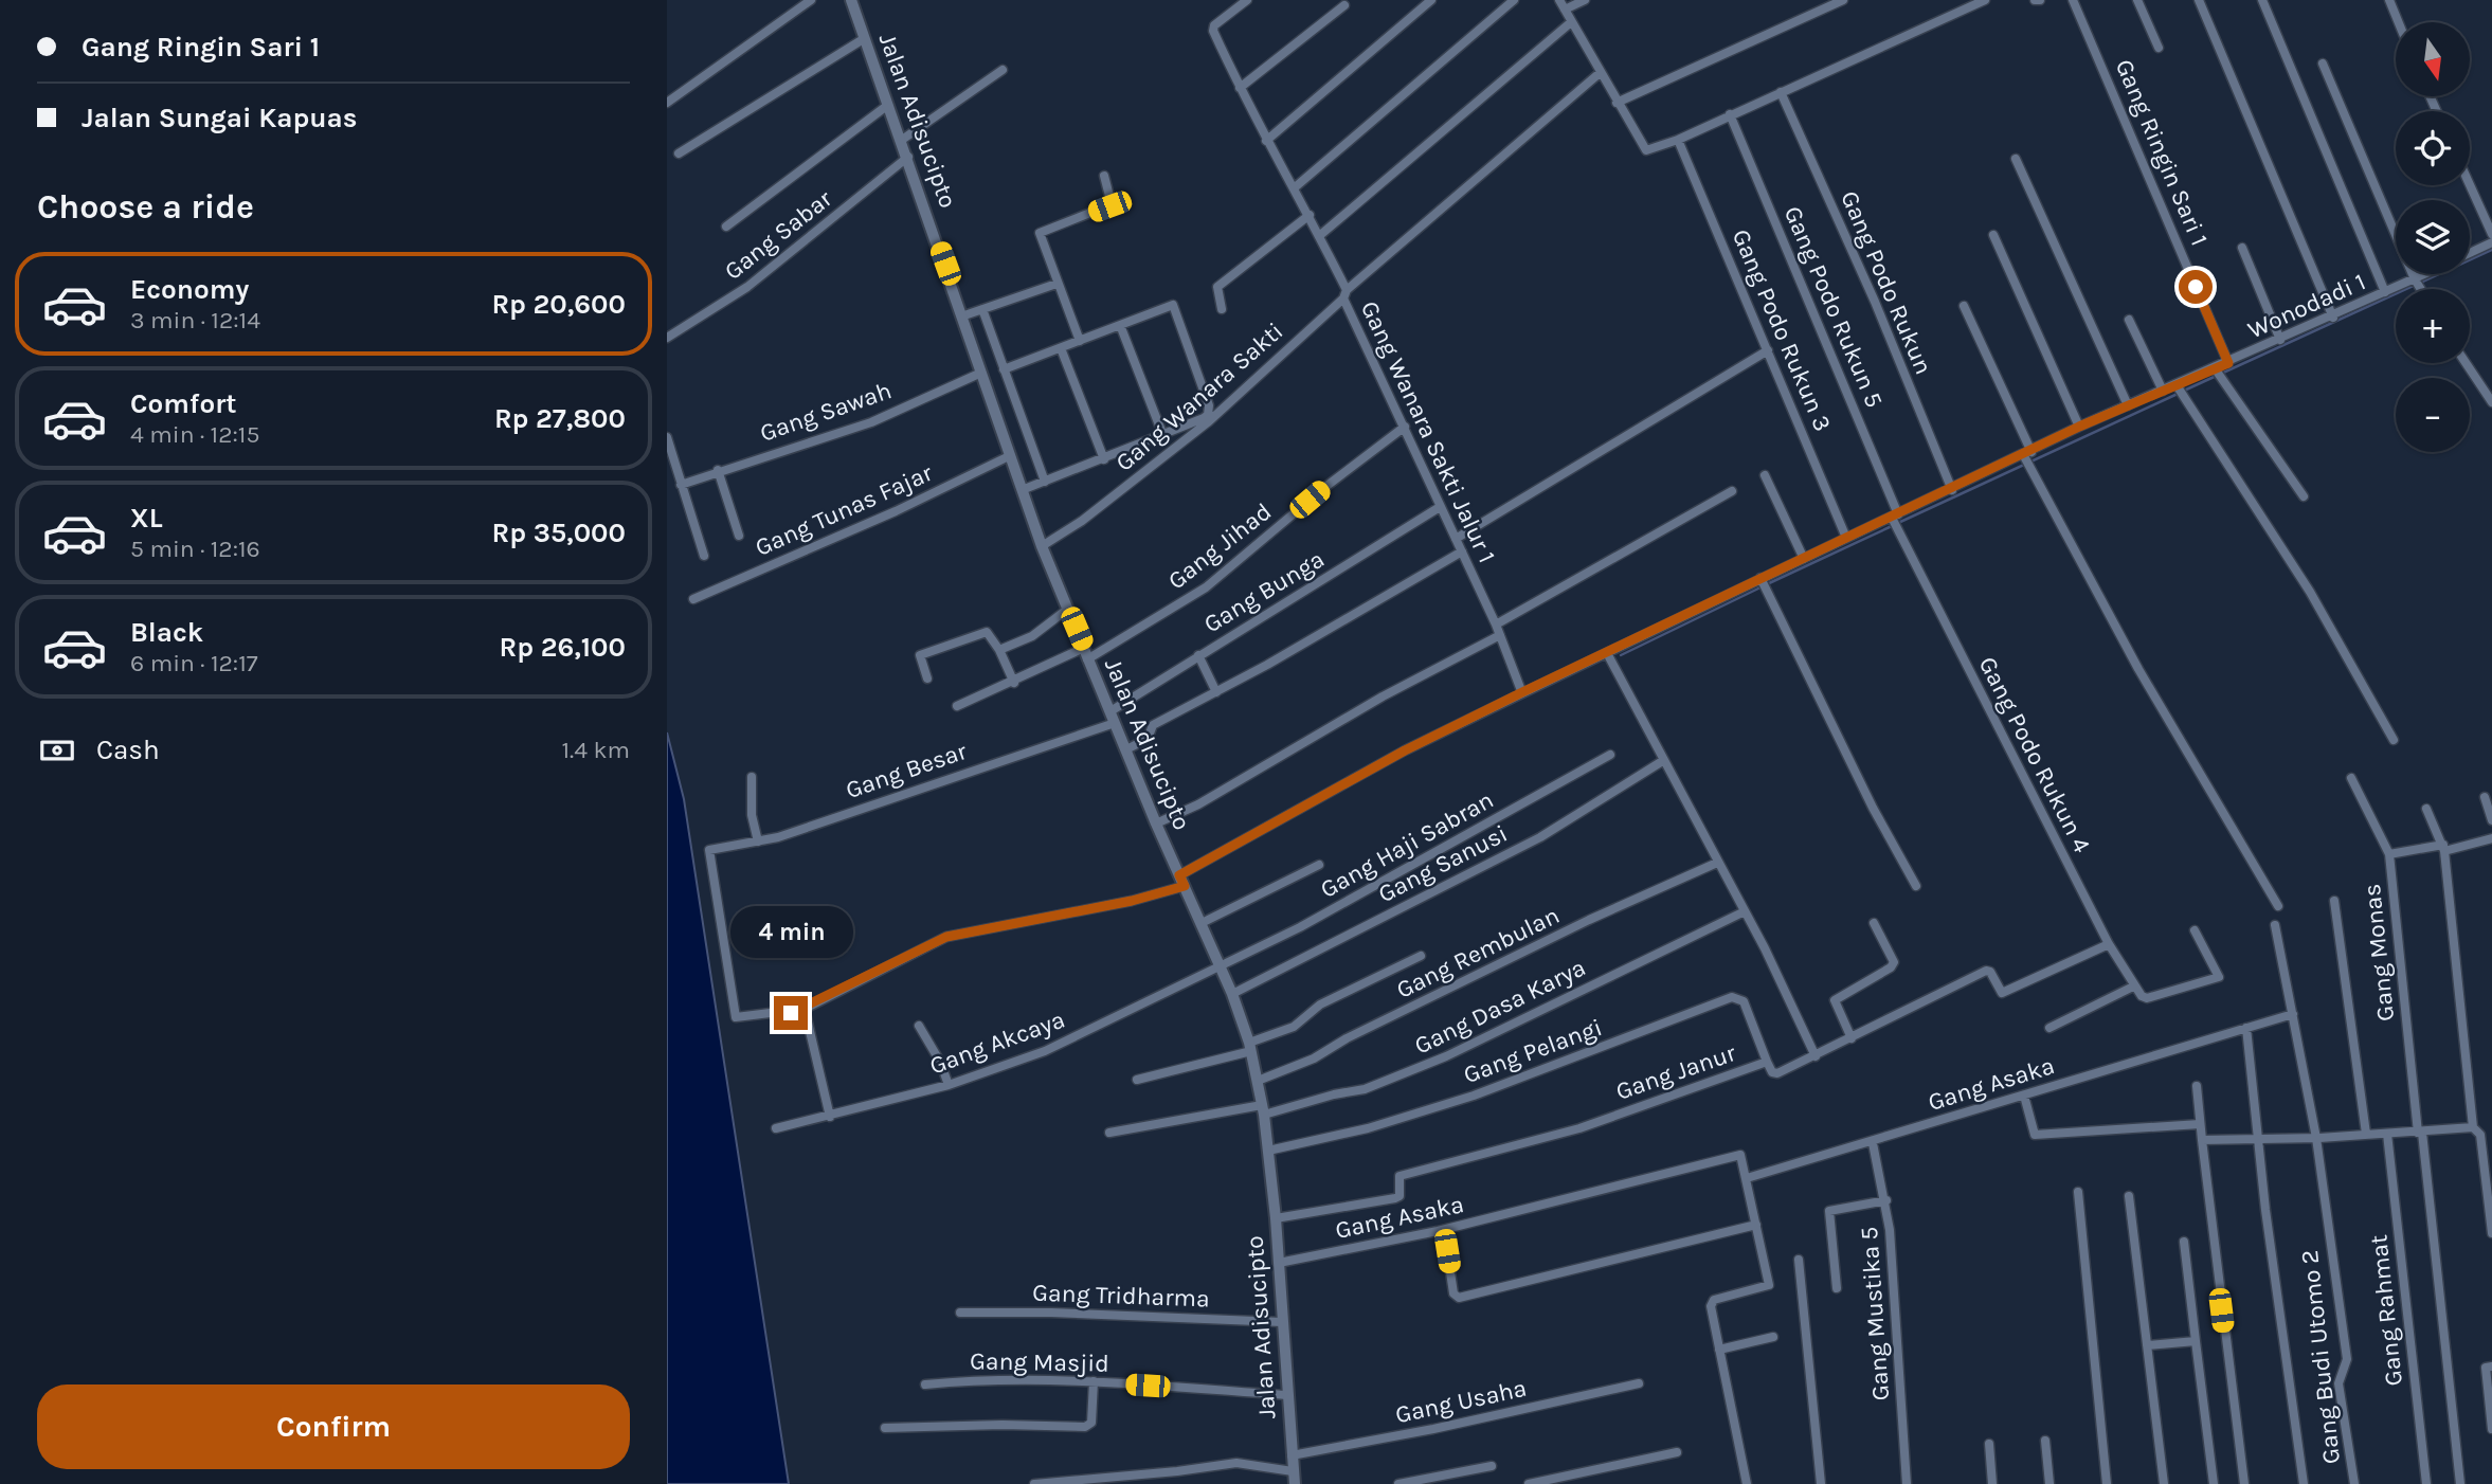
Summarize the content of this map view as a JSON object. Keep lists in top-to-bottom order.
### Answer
{
  "streets": {
    "main road": ["Jalan Adisucipto"],
    "street": [
      "Gang Ringin Sari 1",
      "Gang Sabar",
      "Gang Podo Rukun",
      "Wonodadi 1",
      "Gang Podo Rukun 5",
      "Gang Podo Rukun 3",
      "Gang Wanara Sakti",
      "Gang Sawah",
      "Gang Wanara Sakti Jalur 1",
      "Gang Tunas Fajar",
      "Gang Jihad",
      "Gang Bunga",
      "Gang Podo Rukun 4",
      "Gang Besar",
      "Gang Haji Sabran",
      "Gang Sanusi",
      "Gang Rembulan",
      "Gang Monas",
      "Gang Dasa Karya",
      "Gang Akcaya",
      "Gang Pelangi",
      "Gang Janur",
      "Gang Asaka",
      "Gang Tridharma",
      "Gang Rahmat",
      "Gang Mustika 5",
      "Gang Budi Utomo 2",
      "Gang Masjid",
      "Gang Usaha"
    ]
  },
  "crossings": [
    ["Jalan Adisucipto", "Gang Sabar"],
    ["Jalan Adisucipto", "Wonodadi 1"],
    ["Jalan Adisucipto", "Gang Wanara Sakti"],
    ["Jalan Adisucipto", "Gang Sawah"],
    ["Jalan Adisucipto", "Gang Tunas Fajar"],
    ["Jalan Adisucipto", "Gang Jihad"],
    ["Jalan Adisucipto", "Gang Bunga"],
    ["Jalan Adisucipto", "Gang Besar"],
    ["Jalan Adisucipto", "Gang Haji Sabran"],
    ["Jalan Adisucipto", "Gang Sanusi"],
    ["Jalan Adisucipto", "Gang Rembulan"],
    ["Jalan Adisucipto", "Gang Dasa Karya"],
    ["Jalan Adisucipto", "Gang Akcaya"],
    ["Jalan Adisucipto", "Gang Pelangi"],
    ["Jalan Adisucipto", "Gang Janur"],
    ["Jalan Adisucipto", "Gang Asaka"],
    ["Jalan Adisucipto", "Gang Tridharma"],
    ["Jalan Adisucipto", "Gang Masjid"],
    ["Jalan Adisucipto", "Gang Usaha"],
    ["Gang Ringin Sari 1", "Wonodadi 1"],
    ["Gang Podo Rukun", "Wonodadi 1"],
    ["Wonodadi 1", "Gang Podo Rukun 5"],
    ["Wonodadi 1", "Gang Podo Rukun 3"],
    ["Wonodadi 1", "Gang Wanara Sakti Jalur 1"],
    ["Wonodadi 1", "Gang Podo Rukun 4"],
    ["Wonodadi 1", "Gang Besar"],
    ["Gang Podo Rukun 5", "Gang Podo Rukun 4"],
    ["Gang Wanara Sakti", "Gang Wanara Sakti Jalur 1"],
    ["Gang Wanara Sakti Jalur 1", "Gang Jihad"],
    ["Gang Wanara Sakti Jalur 1", "Gang Bunga"],
    ["Gang Bunga", "Gang Besar"],
    ["Gang Podo Rukun 4", "Gang Janur"],
    ["Gang Haji Sabran", "Gang Akcaya"],
    ["Gang Pelangi", "Gang Janur"],
    ["Gang Asaka", "Gang Mustika 5"],
    ["Gang Asaka", "Gang Budi Utomo 2"]
  ],
  "north": "bottom",
  "page": {
    "banner": ["Gang Ringin Sari 1", "Jalan Sungai Kapuas"],
    "map_buttons": ["+", "−"],
    "heading": "Choose a ride",
    "list": [
      {
        "name": "Economy",
        "note": "3 min · 12:14",
        "value": "Rp 20,600"
      },
      {
        "name": "Comfort",
        "note": "4 min · 12:15",
        "value": "Rp 27,800"
      },
      {
        "name": "XL",
        "note": "5 min · 12:16",
        "value": "Rp 35,000"
      },
      {
        "name": "Black",
        "note": "6 min · 12:17",
        "value": "Rp 26,100"
      }
    ],
    "pay": ["Cash", "1.4 km"],
    "bubble": "4 min",
    "buttons": "Confirm"
  }
}
